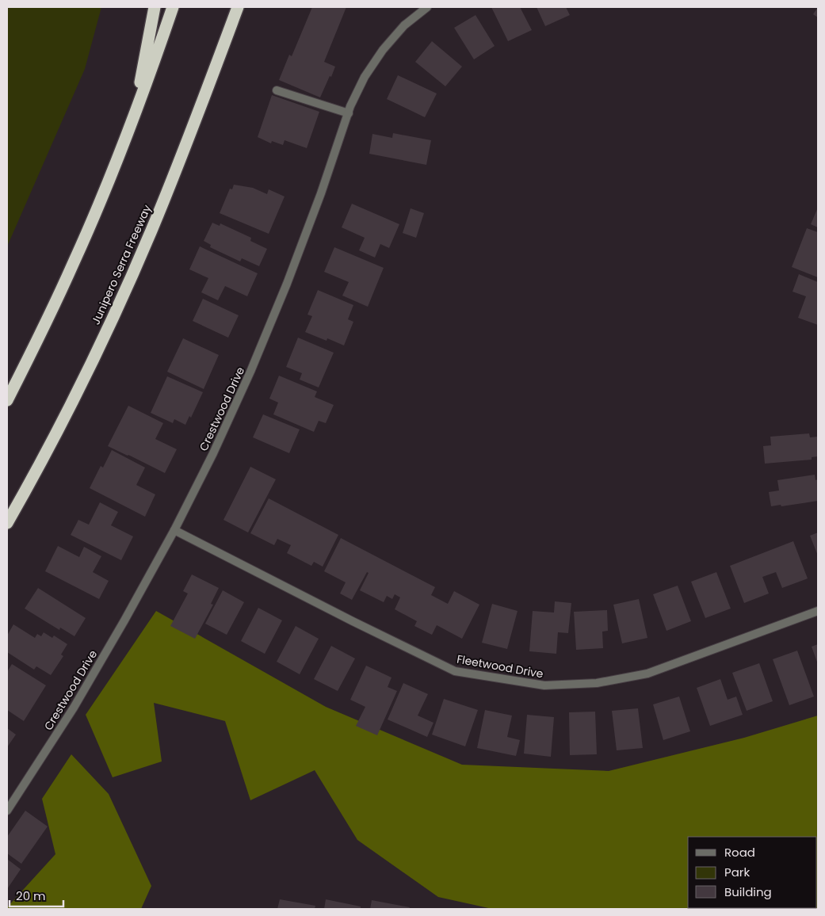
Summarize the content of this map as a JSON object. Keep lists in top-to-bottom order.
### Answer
{
  "streets": {
    "highway": ["Junipero Serra Freeway"],
    "street": ["Crestwood Drive", "Fleetwood Drive"]
  },
  "crossings": [
    ["Crestwood Drive", "Fleetwood Drive"]
  ],
  "legend": ["Road", "Park", "Building"],
  "scale_bar": "20 m"
}
